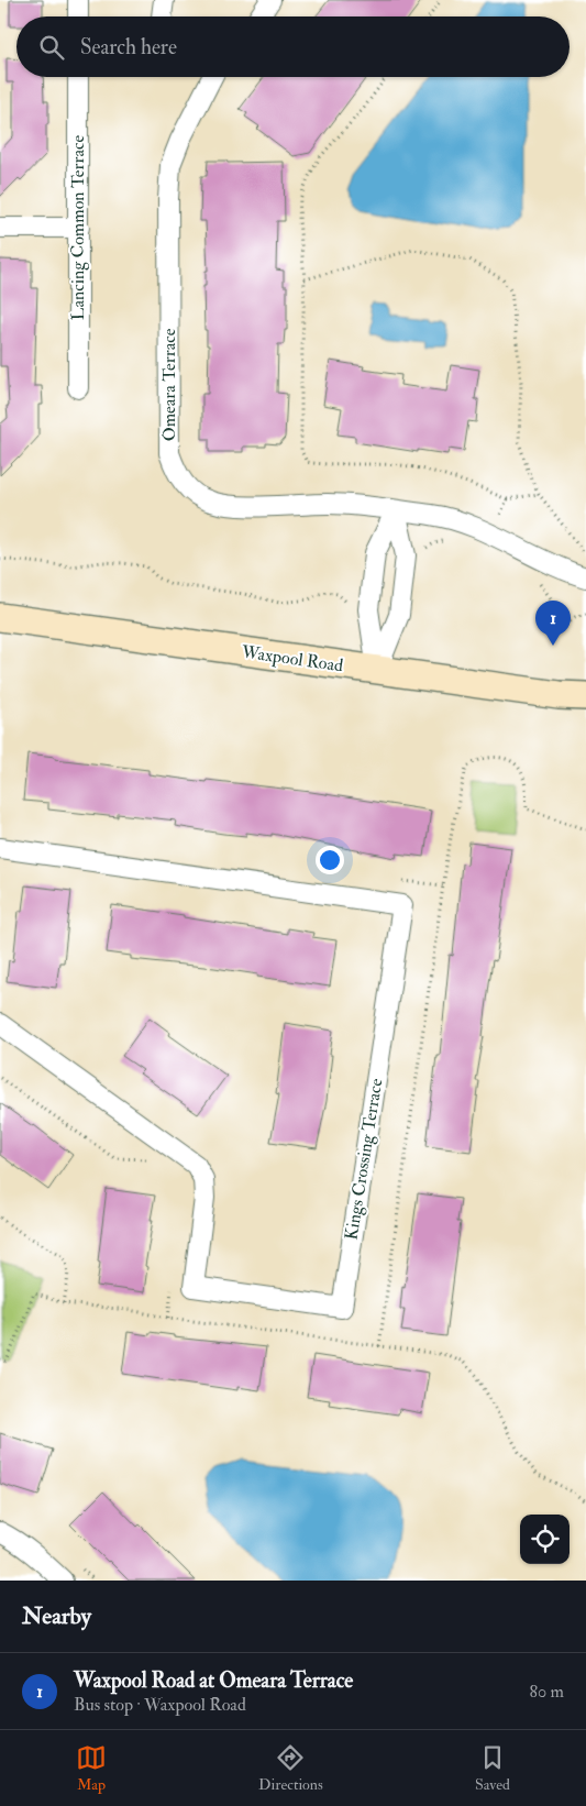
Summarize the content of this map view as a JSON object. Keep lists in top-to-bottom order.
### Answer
{
  "streets": {
    "street": [
      "Lancing Common Terrace",
      "Omeara Terrace",
      "Waxpool Road",
      "Kings Crossing Terrace"
    ]
  },
  "page": {
    "search": "Search here",
    "pins": "1",
    "heading": "Nearby",
    "list": [
      {
        "mark": "1",
        "name": "Waxpool Road at Omeara Terrace",
        "note": "Bus stop · Waxpool Road",
        "value": "80 m"
      }
    ],
    "nav": ["Map", "Directions", "Saved"]
  }
}
